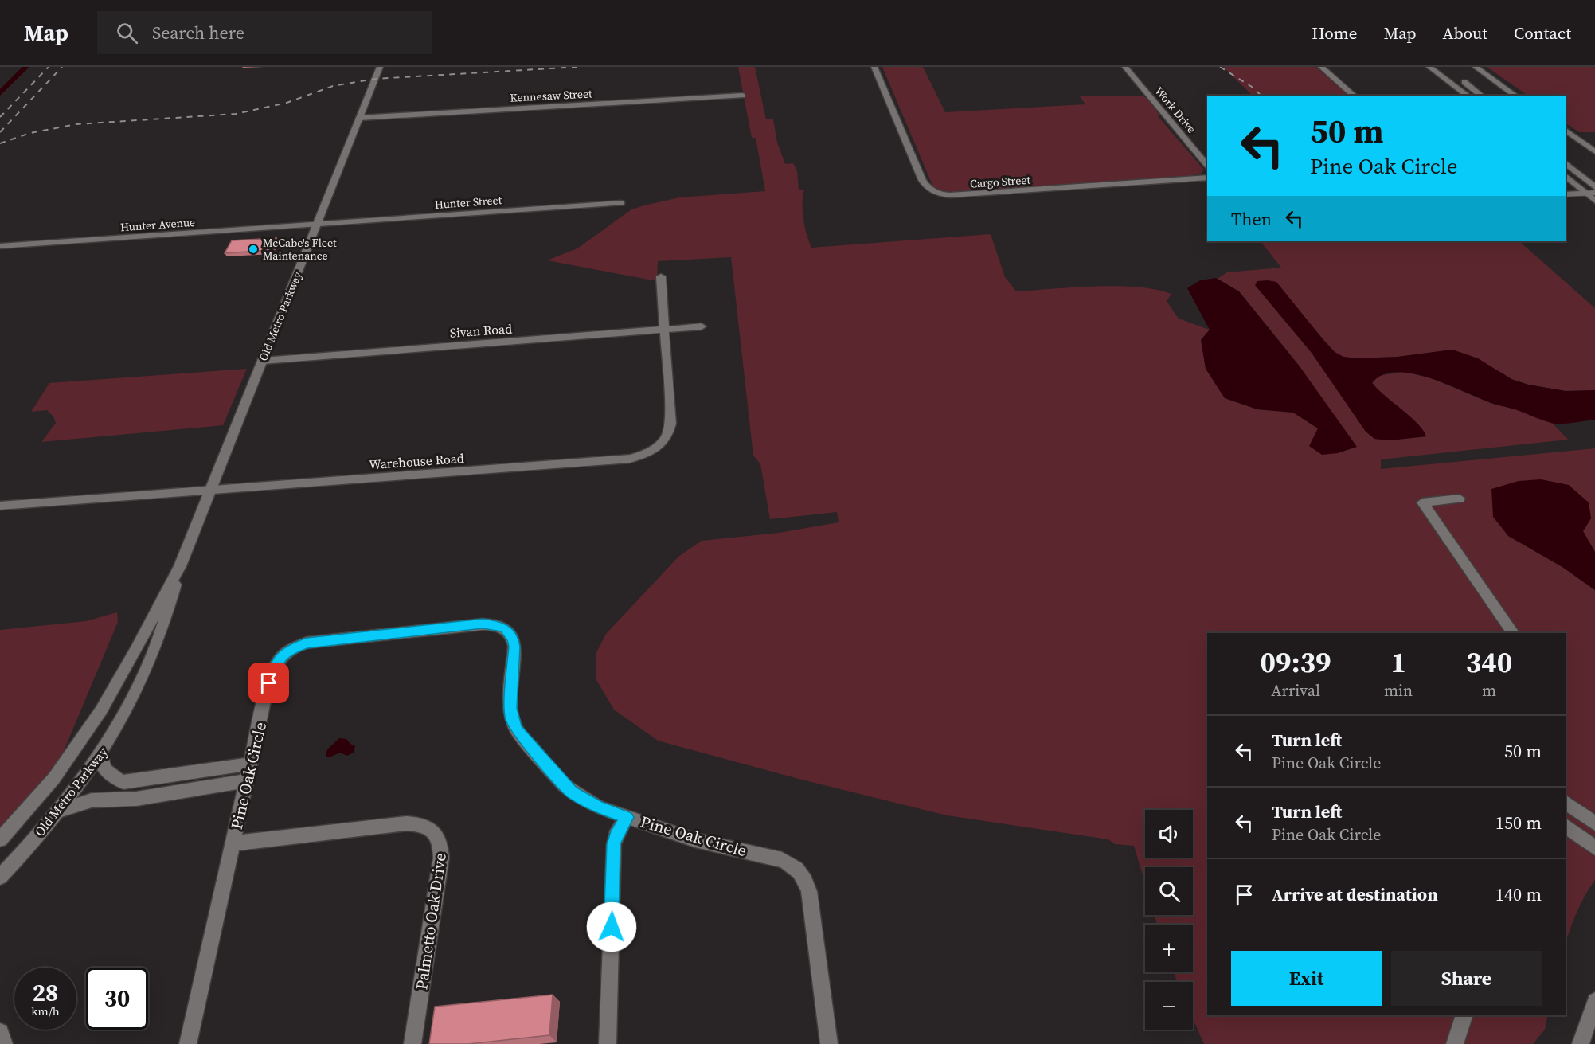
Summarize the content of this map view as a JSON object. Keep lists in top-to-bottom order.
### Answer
{
  "streets": {
    "street": [
      "Kennesaw Street",
      "Work Drive",
      "Cargo Street",
      "Hunter Street",
      "Hunter Avenue",
      "Old Metro Parkway",
      "Sivan Road",
      "Warehouse Road",
      "Pine Oak Circle",
      "Palmetto Oak Drive"
    ]
  },
  "crossings": [
    ["Kennesaw Street", "Old Metro Parkway"],
    ["Hunter Street", "Hunter Avenue"],
    ["Hunter Street", "Old Metro Parkway"],
    ["Hunter Avenue", "Old Metro Parkway"],
    ["Old Metro Parkway", "Sivan Road"],
    ["Old Metro Parkway", "Warehouse Road"],
    ["Sivan Road", "Warehouse Road"],
    ["Pine Oak Circle", "Palmetto Oak Drive"]
  ],
  "places": ["McCabe's Fleet Maintenance"],
  "page": {
    "header": "Map",
    "search": "Search here",
    "nav": [
      "Home",
      "Map",
      "About",
      "Contact"
    ],
    "turn": ["50 m", "Pine Oak Circle"],
    "then": "Then",
    "eta": [
      "09:39",
      "Arrival",
      "1",
      "min",
      "340",
      "m"
    ],
    "list": [
      {
        "name": "Turn left",
        "note": "Pine Oak Circle",
        "value": "50 m"
      },
      {
        "name": "Turn left",
        "note": "Pine Oak Circle",
        "value": "150 m"
      },
      {
        "name": "Arrive at destination",
        "value": "140 m"
      }
    ],
    "map_buttons": ["+", "−"],
    "buttons": ["Exit", "Share"],
    "speed": "28 km/h",
    "limit": "30"
  }
}
